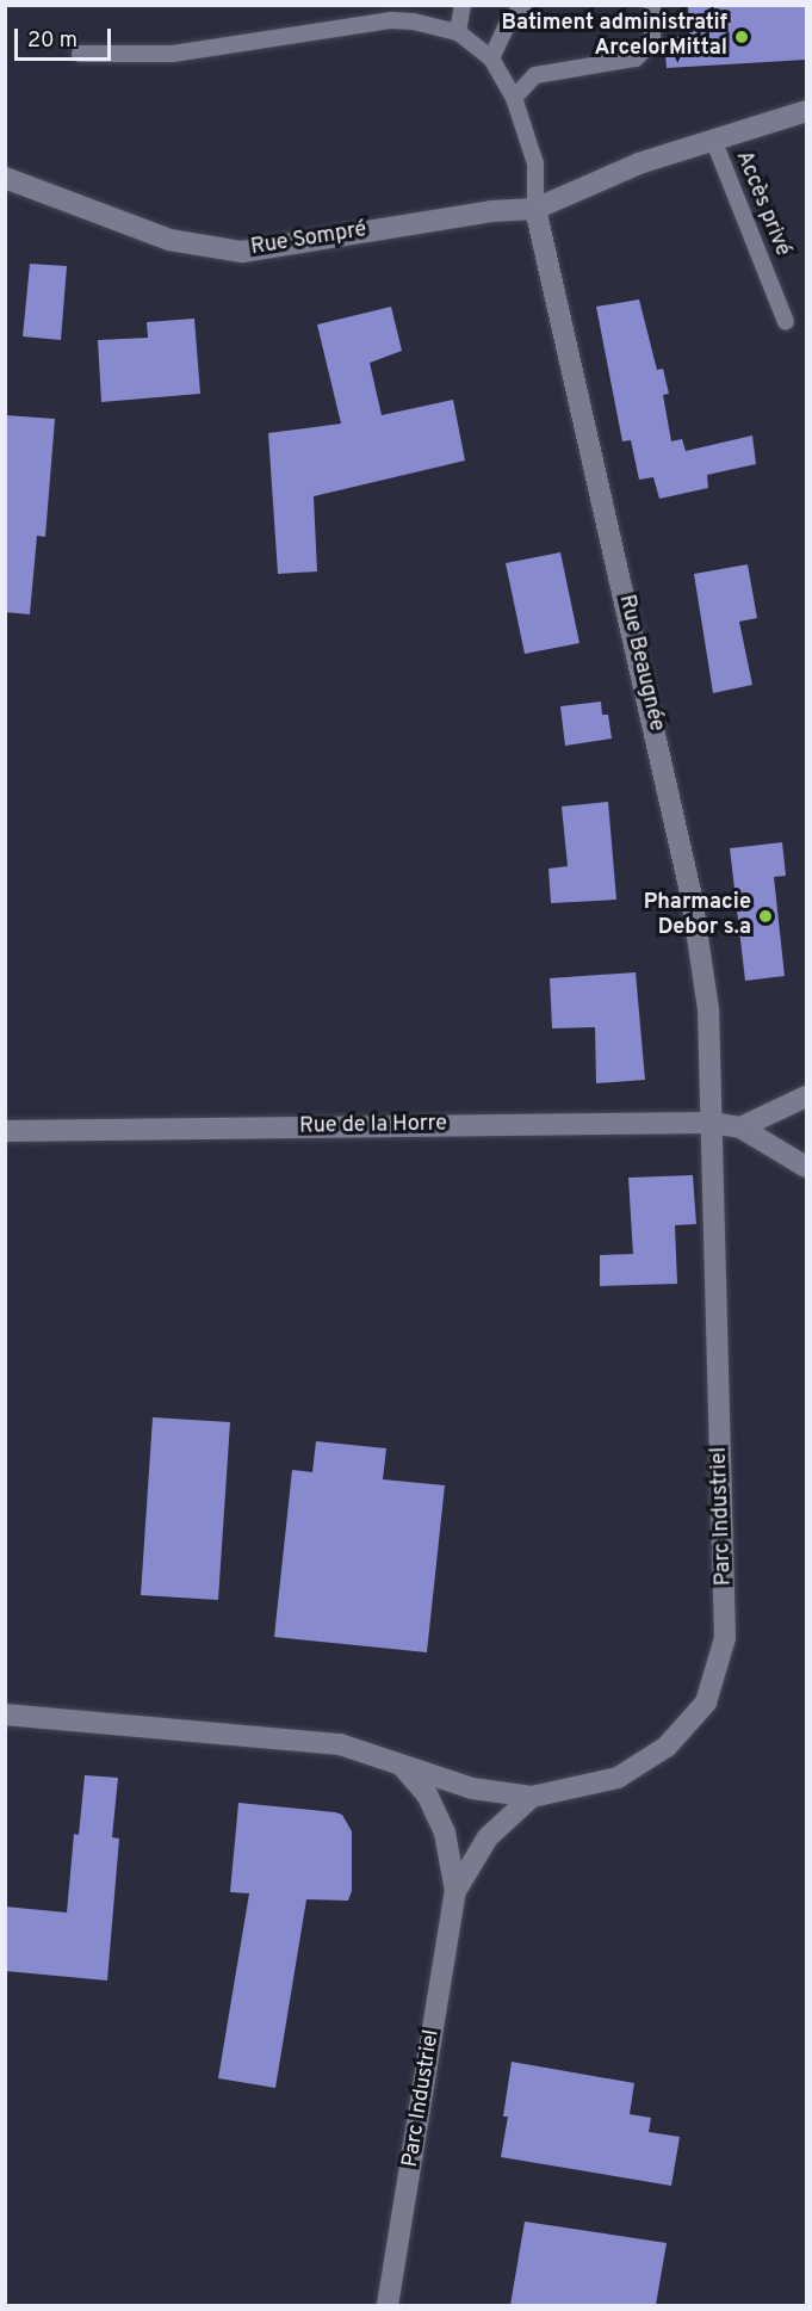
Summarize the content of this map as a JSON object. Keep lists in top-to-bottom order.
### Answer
{
  "streets": {
    "street": [
      "Rue Sompré",
      "Rue Beaugnée",
      "Rue de la Horre",
      "Parc Industriel"
    ],
    "lane": ["Accès privé"]
  },
  "crossings": [
    ["Rue Sompré", "Rue Beaugnée"],
    ["Rue Beaugnée", "Rue de la Horre"],
    ["Rue Beaugnée", "Parc Industriel"],
    ["Rue de la Horre", "Parc Industriel"]
  ],
  "places": ["Batiment administratif ArcelorMittal", "Pharmacie Debor s.a"],
  "scale_bar": "20 m"
}
